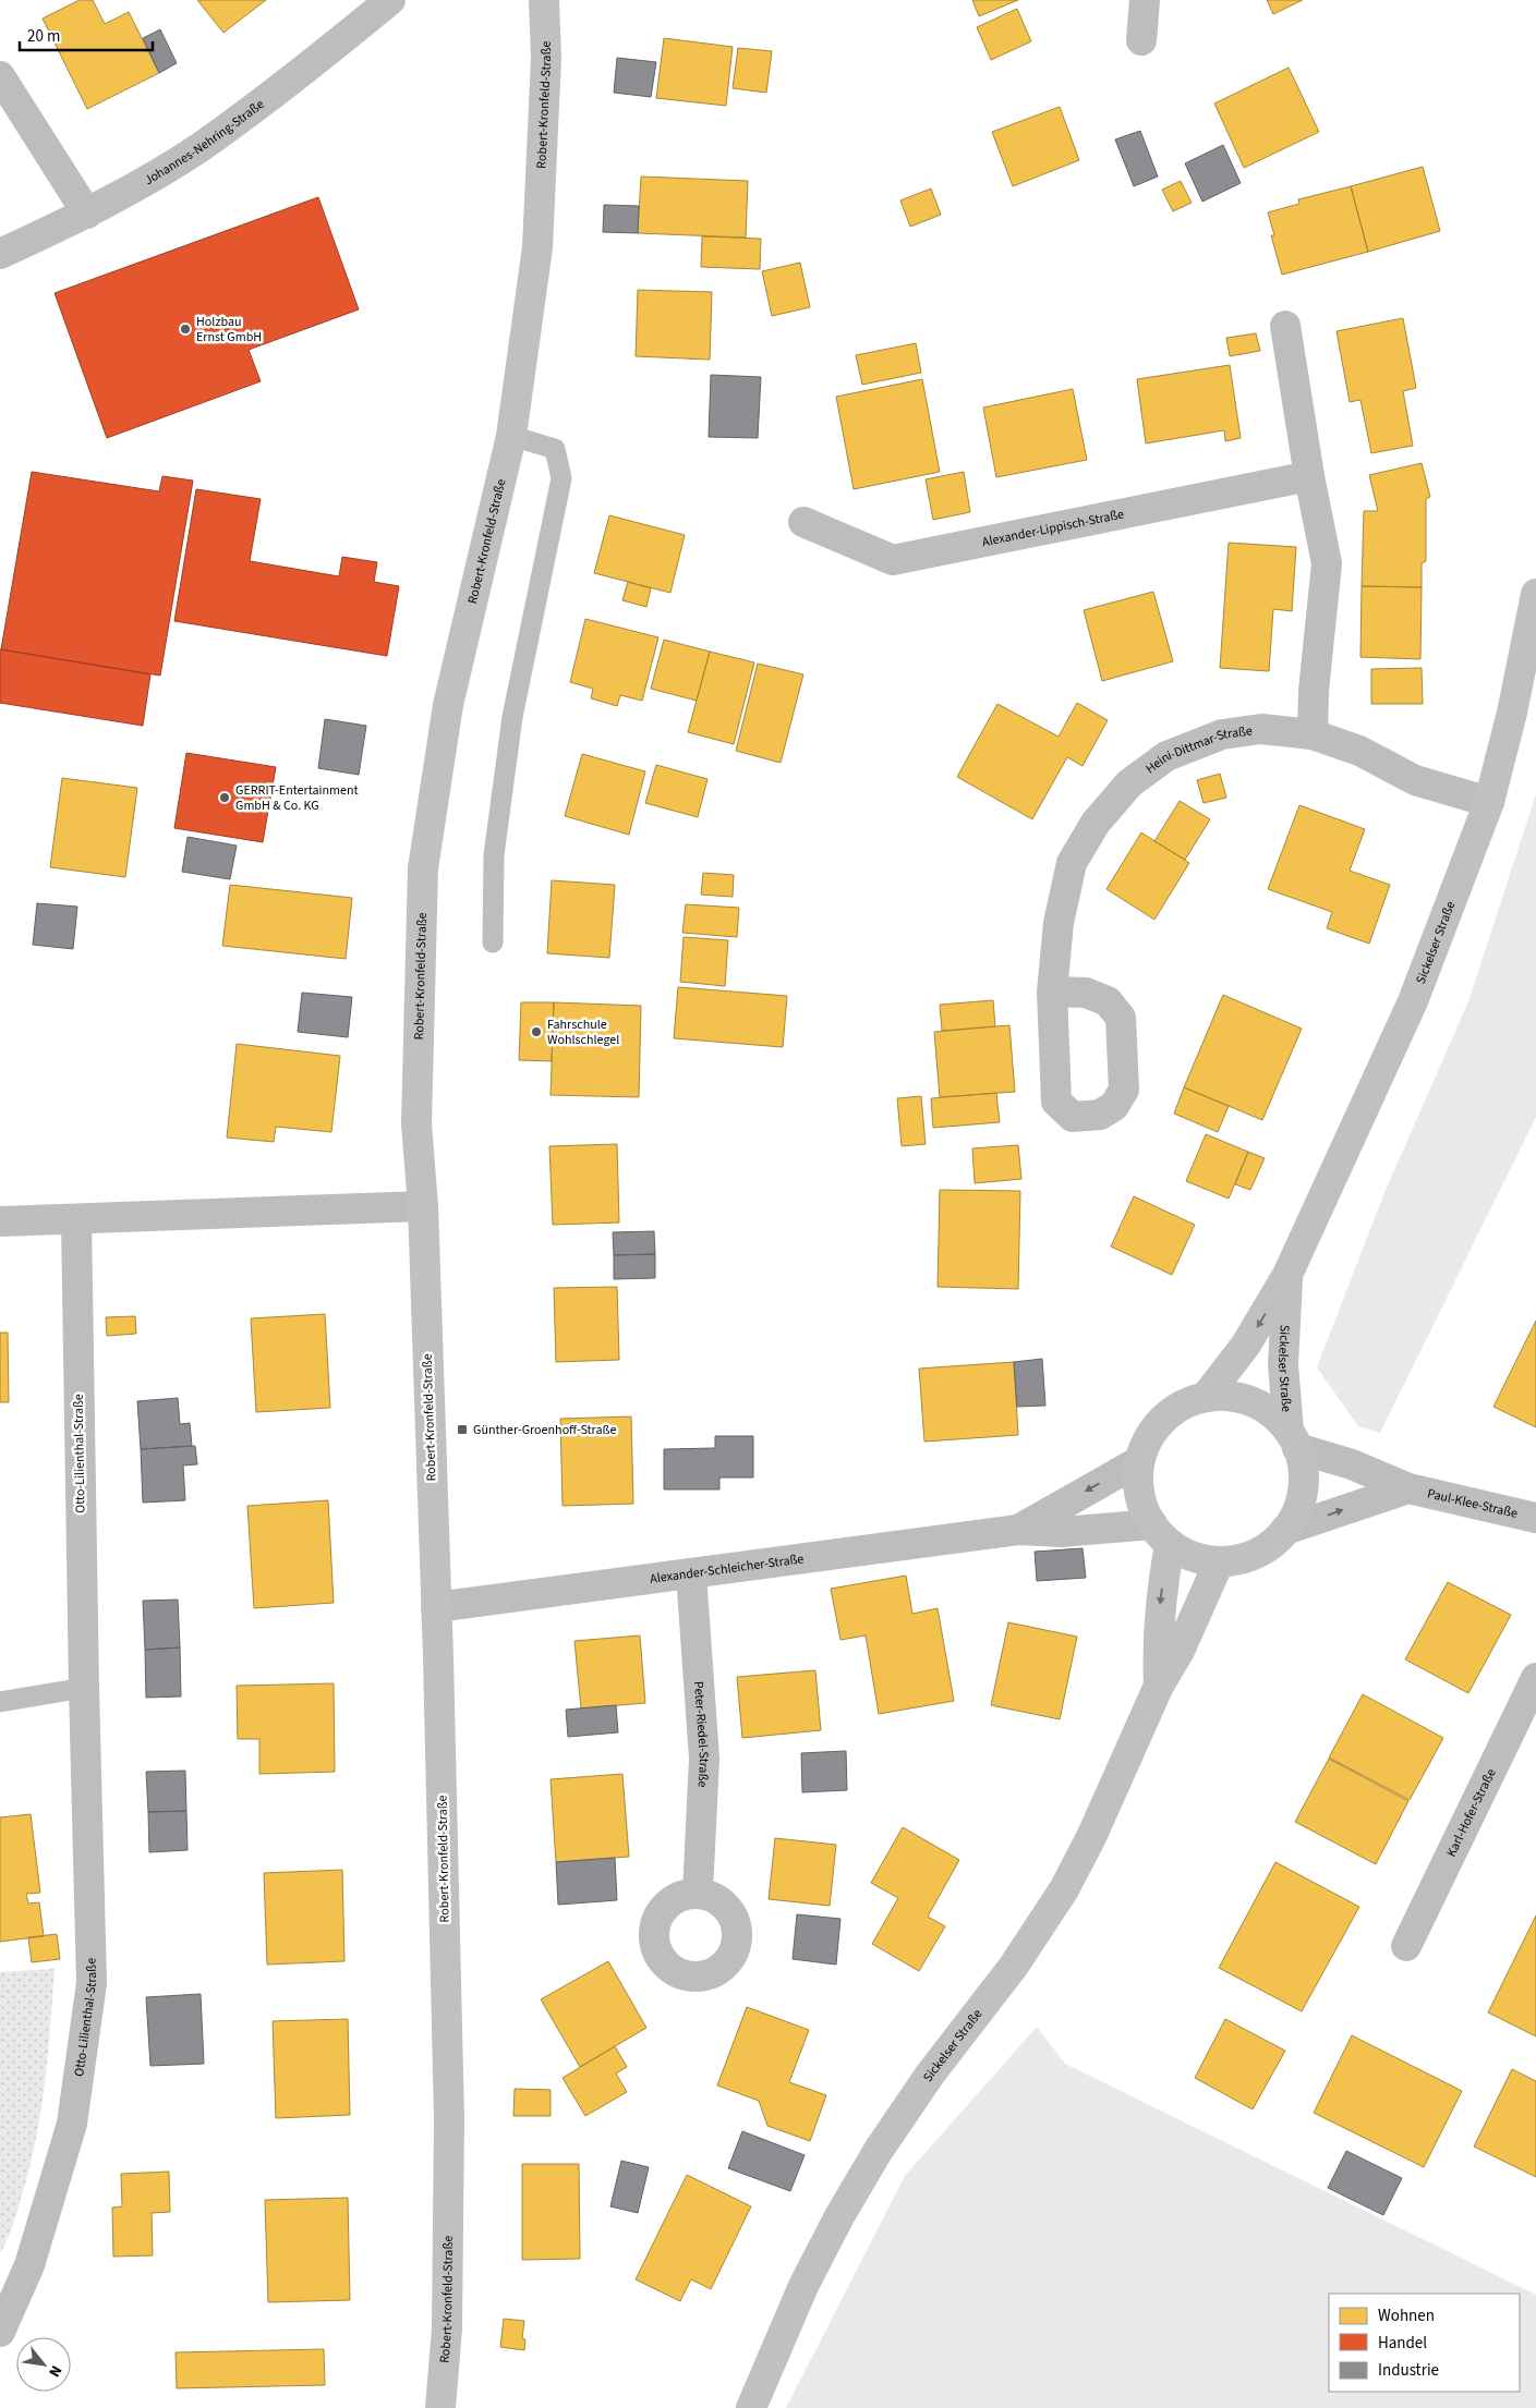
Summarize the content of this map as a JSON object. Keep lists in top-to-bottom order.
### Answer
{
  "streets": {
    "main road": ["Robert-Kronfeld-Straße", "Sickelser Straße"],
    "street": [
      "Johannes-Nehring-Straße",
      "Alexander-Lippisch-Straße",
      "Heini-Dittmar-Straße",
      "Otto-Lilienthal-Straße",
      "Paul-Klee-Straße",
      "Alexander-Schleicher-Straße",
      "Peter-Riedel-Straße",
      "Karl-Hofer-Straße"
    ]
  },
  "crossings": [
    ["Robert-Kronfeld-Straße", "Alexander-Schleicher-Straße"],
    ["Heini-Dittmar-Straße", "Sickelser Straße"],
    ["Sickelser Straße", "Paul-Klee-Straße"],
    ["Sickelser Straße", "Alexander-Schleicher-Straße"],
    ["Paul-Klee-Straße", "Alexander-Schleicher-Straße"],
    ["Alexander-Schleicher-Straße", "Peter-Riedel-Straße"]
  ],
  "places": {
    "other": ["Holzbau Ernst GmbH", "GERRIT-Entertainment GmbH & Co. KG", "Fahrschule Wohlschlegel"],
    "transit": ["Günther-Groenhoff-Straße"]
  },
  "legend": ["Wohnen", "Handel", "Industrie"],
  "scale_bar": "20 m",
  "north": "bottom right"
}
